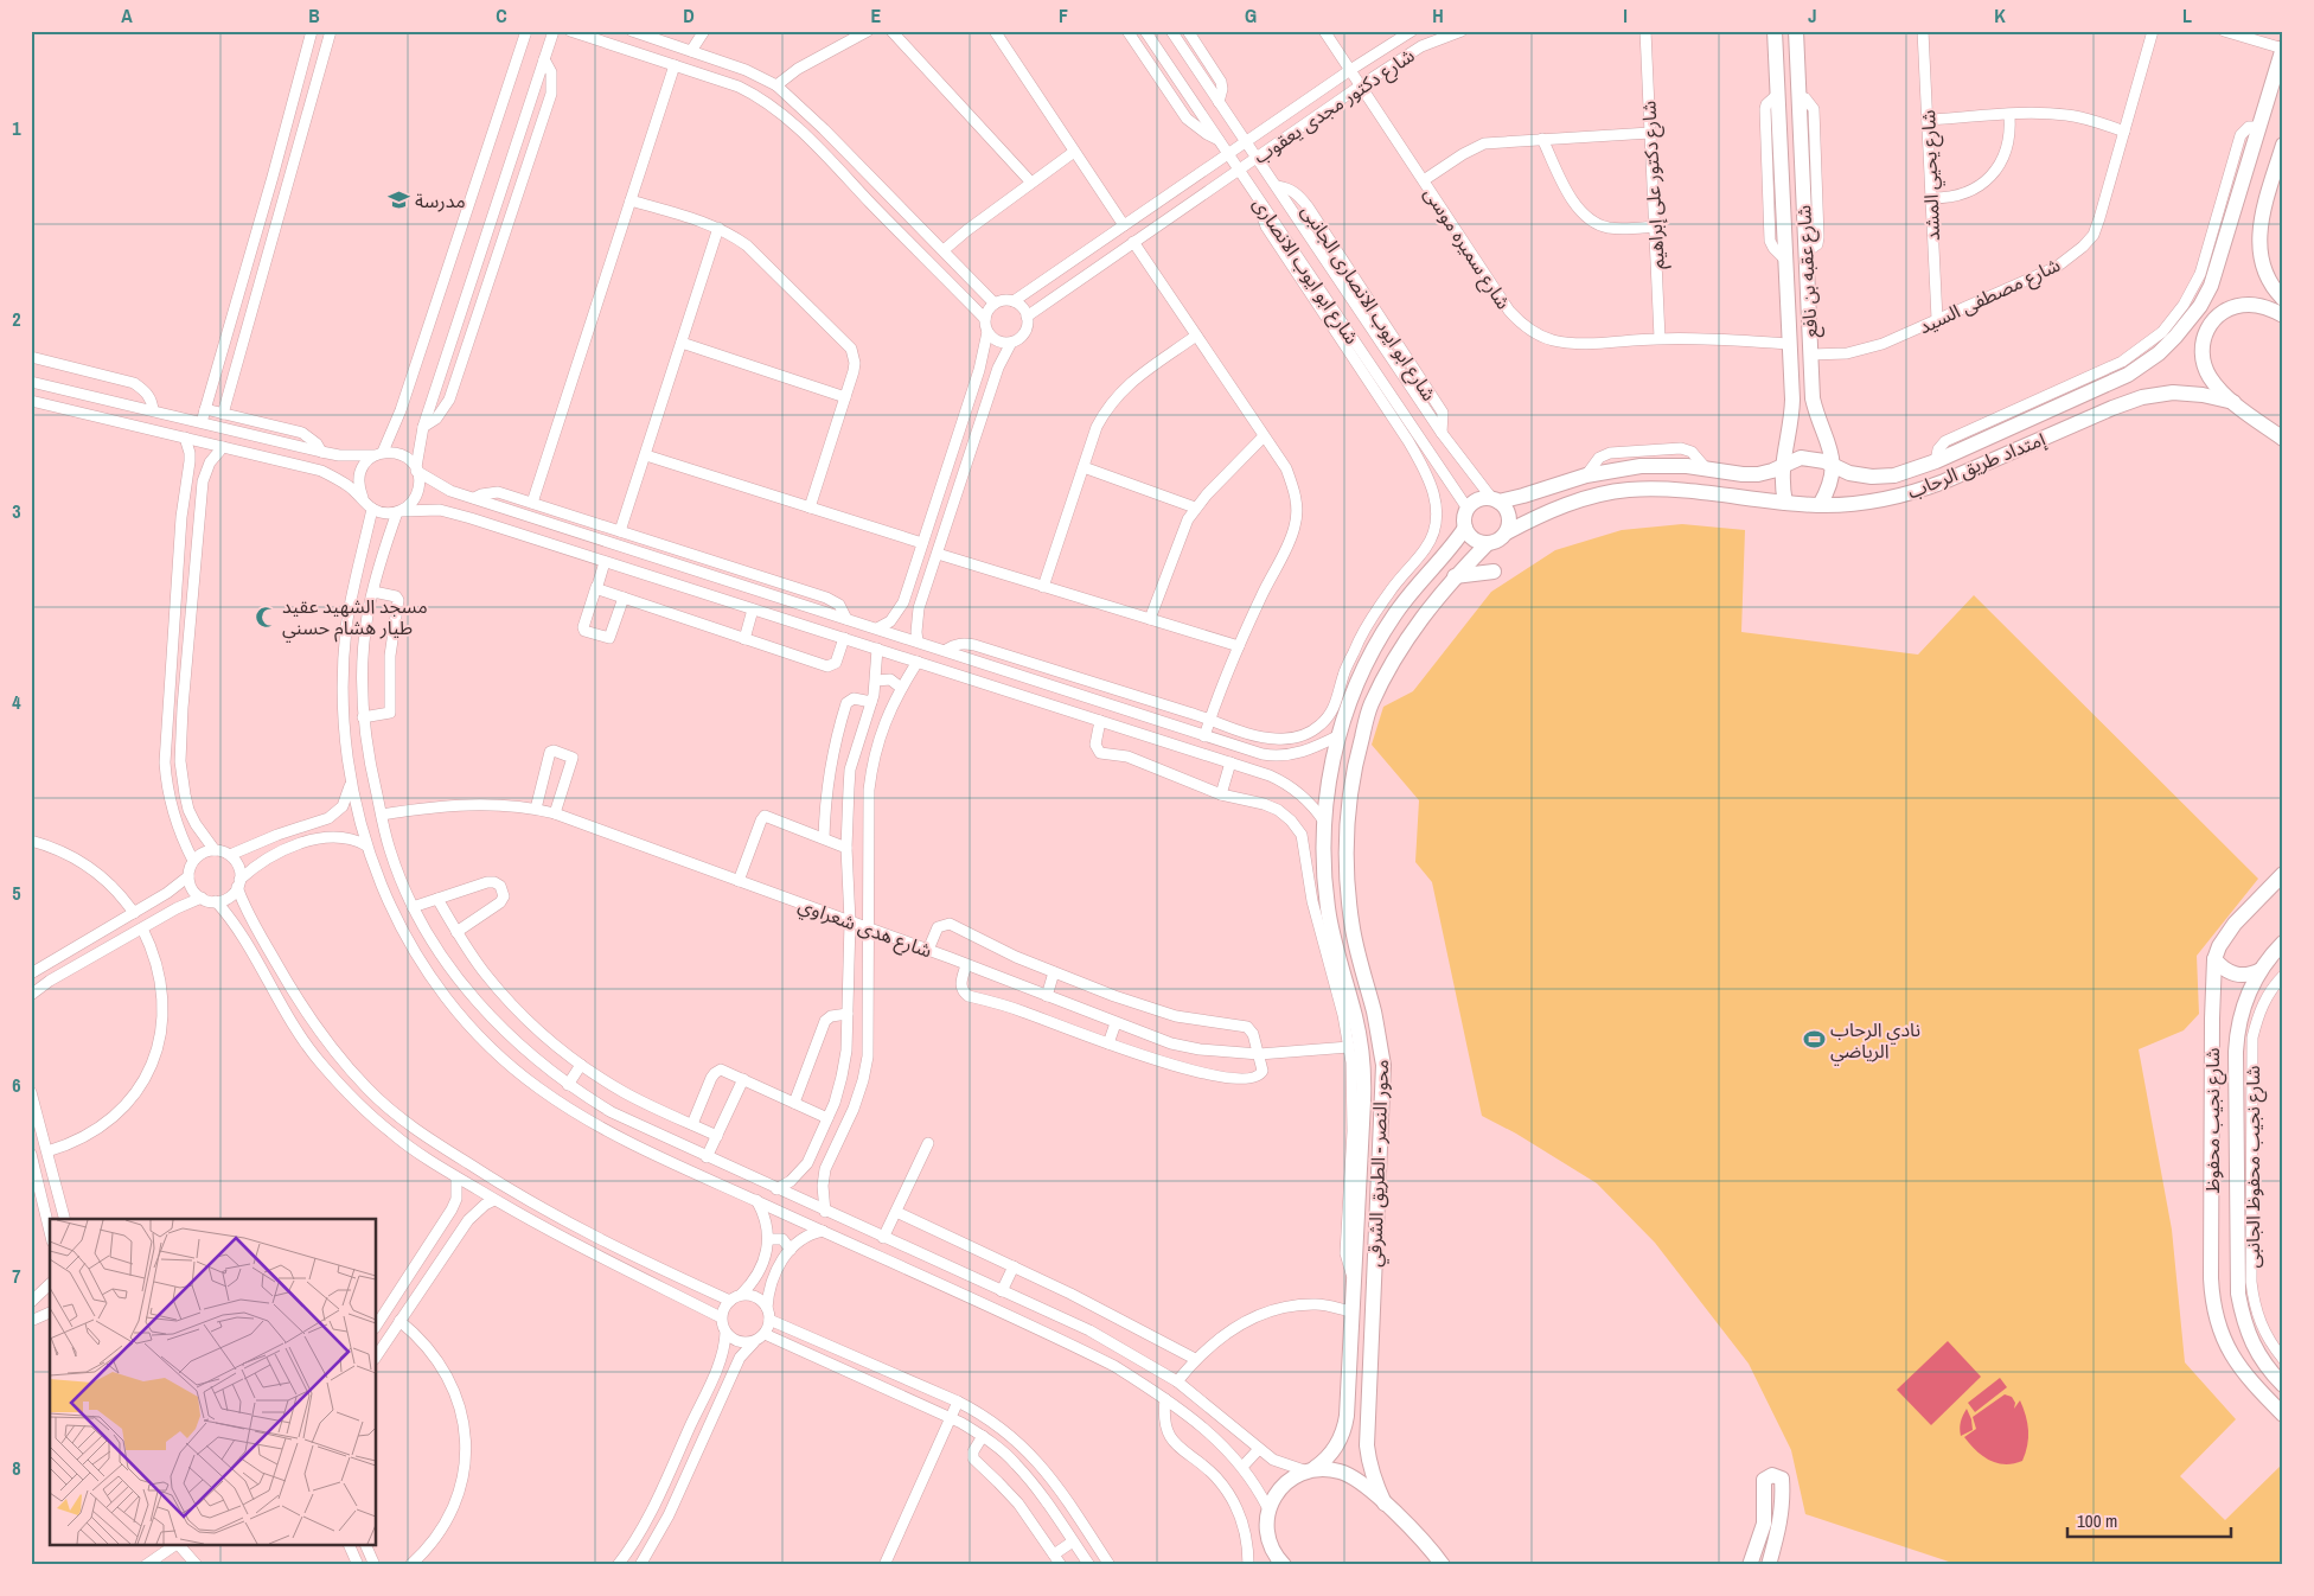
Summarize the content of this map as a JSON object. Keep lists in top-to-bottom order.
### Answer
{
  "streets": {
    "street": [
      "شارع دكتور مجدى يعقوب",
      "شارع يحيي المشد",
      "شارع دكتور على إبراهيم",
      "شارع سميره موسى",
      "شارع ابو ايوب الانصارى",
      "شارع عقبه بن نافع",
      "شارع مصطفى السيد",
      "إمتداد طريق الرحاب",
      "شارع هدى شعراوي",
      "شارع نجيب محفوظ",
      "محور النصر - الطريق الشرقي",
      "شارع نجيب محفوظ الجانبى"
    ]
  },
  "crossings": [
    ["شارع دكتور مجدى يعقوب", "شارع سميره موسى"],
    ["شارع دكتور مجدى يعقوب", "شارع ابو ايوب الانصارى"],
    ["شارع يحيي المشد", "شارع مصطفى السيد"],
    ["شارع دكتور على إبراهيم", "شارع سميره موسى"],
    ["شارع سميره موسى", "شارع عقبه بن نافع"],
    ["شارع ابو ايوب الانصارى", "إمتداد طريق الرحاب"],
    ["شارع ابو ايوب الانصارى", "محور النصر - الطريق الشرقي"],
    ["شارع عقبه بن نافع", "شارع مصطفى السيد"],
    ["شارع عقبه بن نافع", "إمتداد طريق الرحاب"],
    ["إمتداد طريق الرحاب", "محور النصر - الطريق الشرقي"]
  ],
  "places": {
    "school or university": ["مدرسة"],
    "mosque": ["مسجد الشهيد عقيد طيار هشام حسني"],
    "sports": ["نادي الرحاب الرياضي"]
  },
  "scale_bar": "100 m",
  "grid": {
    "columns": [
      "A",
      "B",
      "C",
      "D",
      "E",
      "F",
      "G",
      "H",
      "I",
      "J",
      "K",
      "L"
    ],
    "rows": [
      "1",
      "2",
      "3",
      "4",
      "5",
      "6",
      "7",
      "8"
    ]
  }
}
